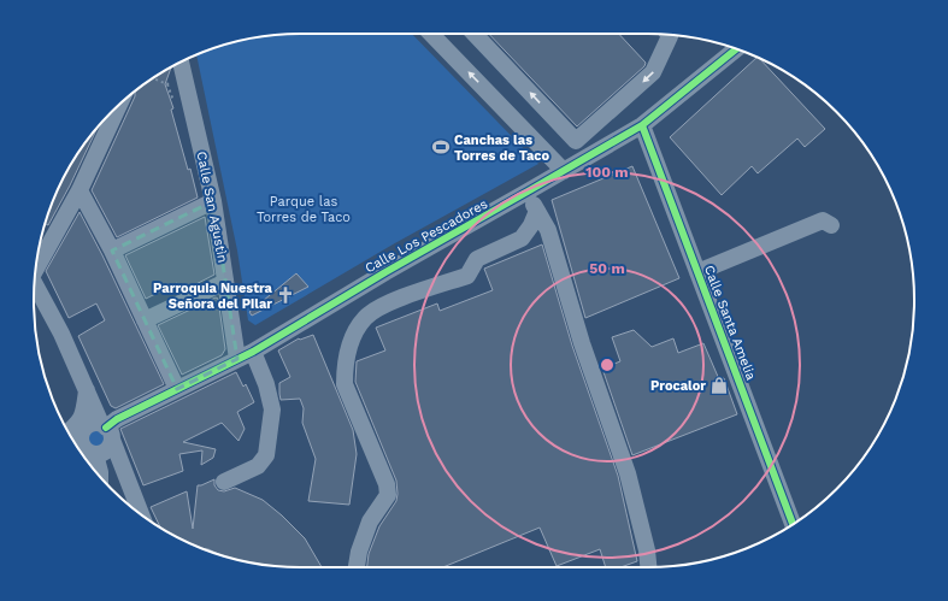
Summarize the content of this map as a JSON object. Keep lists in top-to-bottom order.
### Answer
{
  "streets": {
    "street": ["Calle San Agustìn", "Calle Los Pescadores", "Calle Santa Amelia"]
  },
  "crossings": [
    ["Calle San Agustìn", "Calle Los Pescadores"],
    ["Calle Los Pescadores", "Calle Santa Amelia"]
  ],
  "parks": ["Parque las Torres de Taco"],
  "places": {
    "sports": ["Canchas las Torres de Taco"],
    "church": ["Parroquia Nuestra Señora del Pilar"],
    "shop": ["Procalor"]
  },
  "rings": ["100 m", "50 m"]
}
